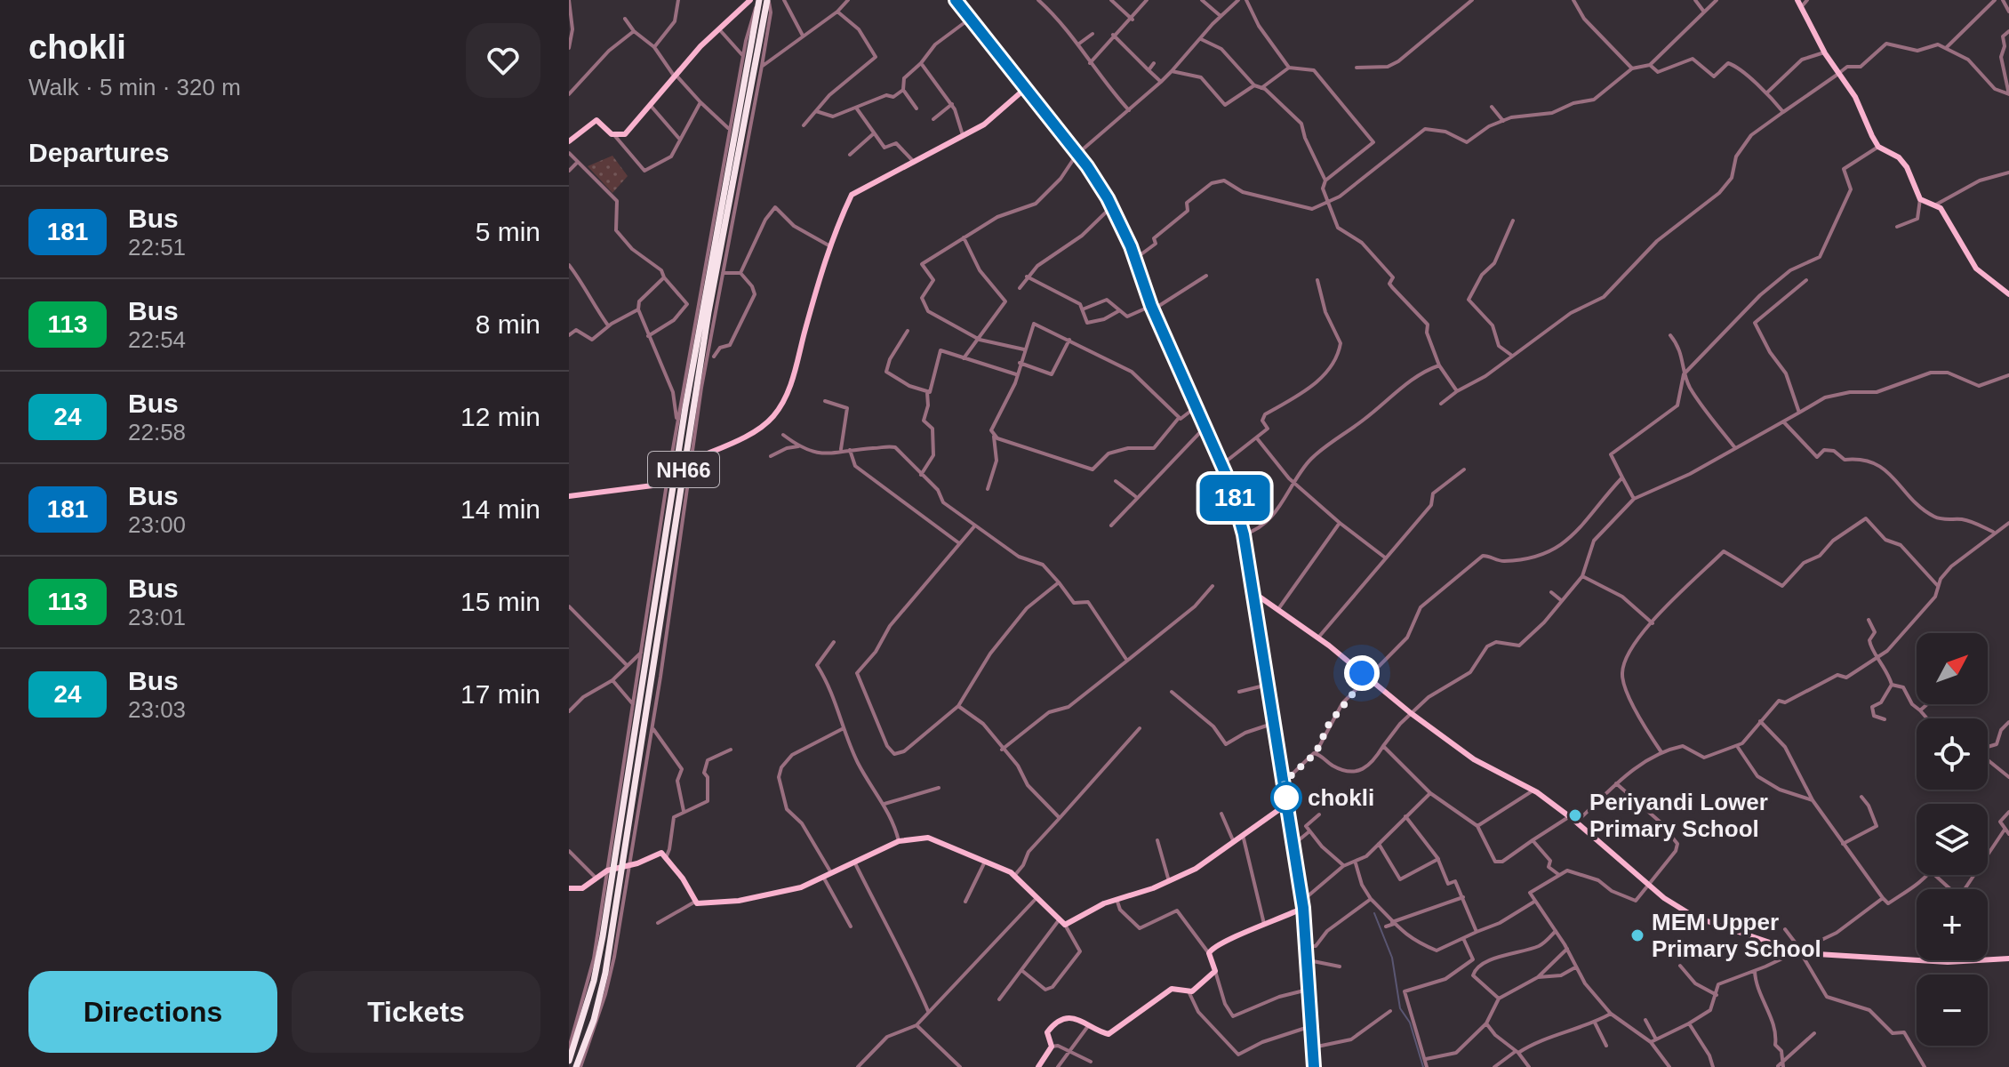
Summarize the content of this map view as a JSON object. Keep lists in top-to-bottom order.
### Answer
{
  "streets": {
    "highway": ["NH66"]
  },
  "places": ["chokli", "Periyandi Lower Primary School", "MEM Upper Primary School"],
  "lines": ["bus line 181"],
  "north": "top right",
  "page": {
    "heading": [
      ["chokli", "Walk · 5 min · 320 m"],
      "Departures"
    ],
    "on_map": "181",
    "list": [
      {
        "mark": "181",
        "name": "Bus",
        "note": "22:51",
        "value": "5 min"
      },
      {
        "mark": "113",
        "name": "Bus",
        "note": "22:54",
        "value": "8 min"
      },
      {
        "mark": "24",
        "name": "Bus",
        "note": "22:58",
        "value": "12 min"
      },
      {
        "mark": "181",
        "name": "Bus",
        "note": "23:00",
        "value": "14 min"
      },
      {
        "mark": "113",
        "name": "Bus",
        "note": "23:01",
        "value": "15 min"
      },
      {
        "mark": "24",
        "name": "Bus",
        "note": "23:03",
        "value": "17 min"
      }
    ],
    "map_buttons": ["+", "−"],
    "buttons": ["Directions", "Tickets"]
  }
}
